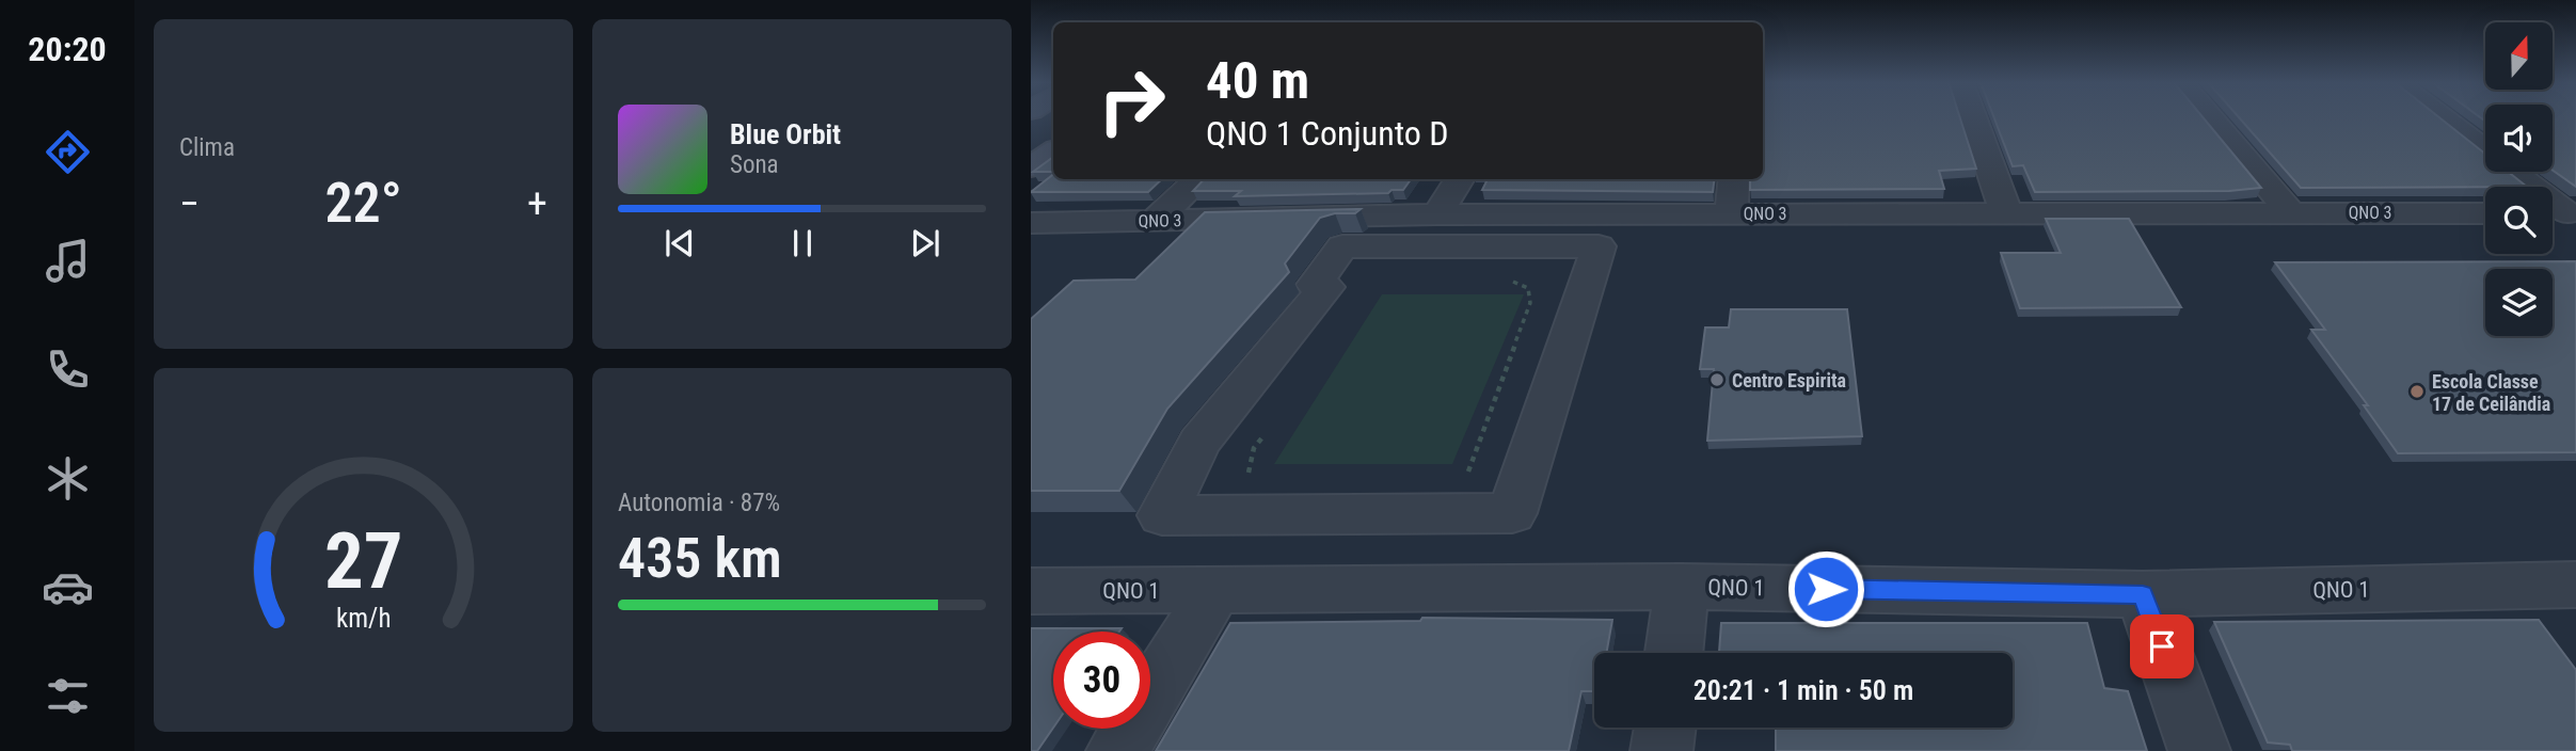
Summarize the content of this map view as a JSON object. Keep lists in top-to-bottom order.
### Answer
{
  "streets": {
    "street": ["QNO 3", "QNO 1"]
  },
  "places": ["Centro Espirita", "Escola Classe 17 de Ceilândia"],
  "north": "top",
  "page": {
    "tabs": "20:20",
    "tile": [
      "Clima",
      ["Autonomia · 87%", "435 km"]
    ],
    "turn": ["40 m", "QNO 1 Conjunto D"],
    "song": ["Blue Orbit", "Sona"],
    "heat": ["−", "22°", "+"],
    "limit": "30",
    "trip": "20:21 · 1 min · 50 m",
    "gauge": ["27", "km/h"]
  }
}
